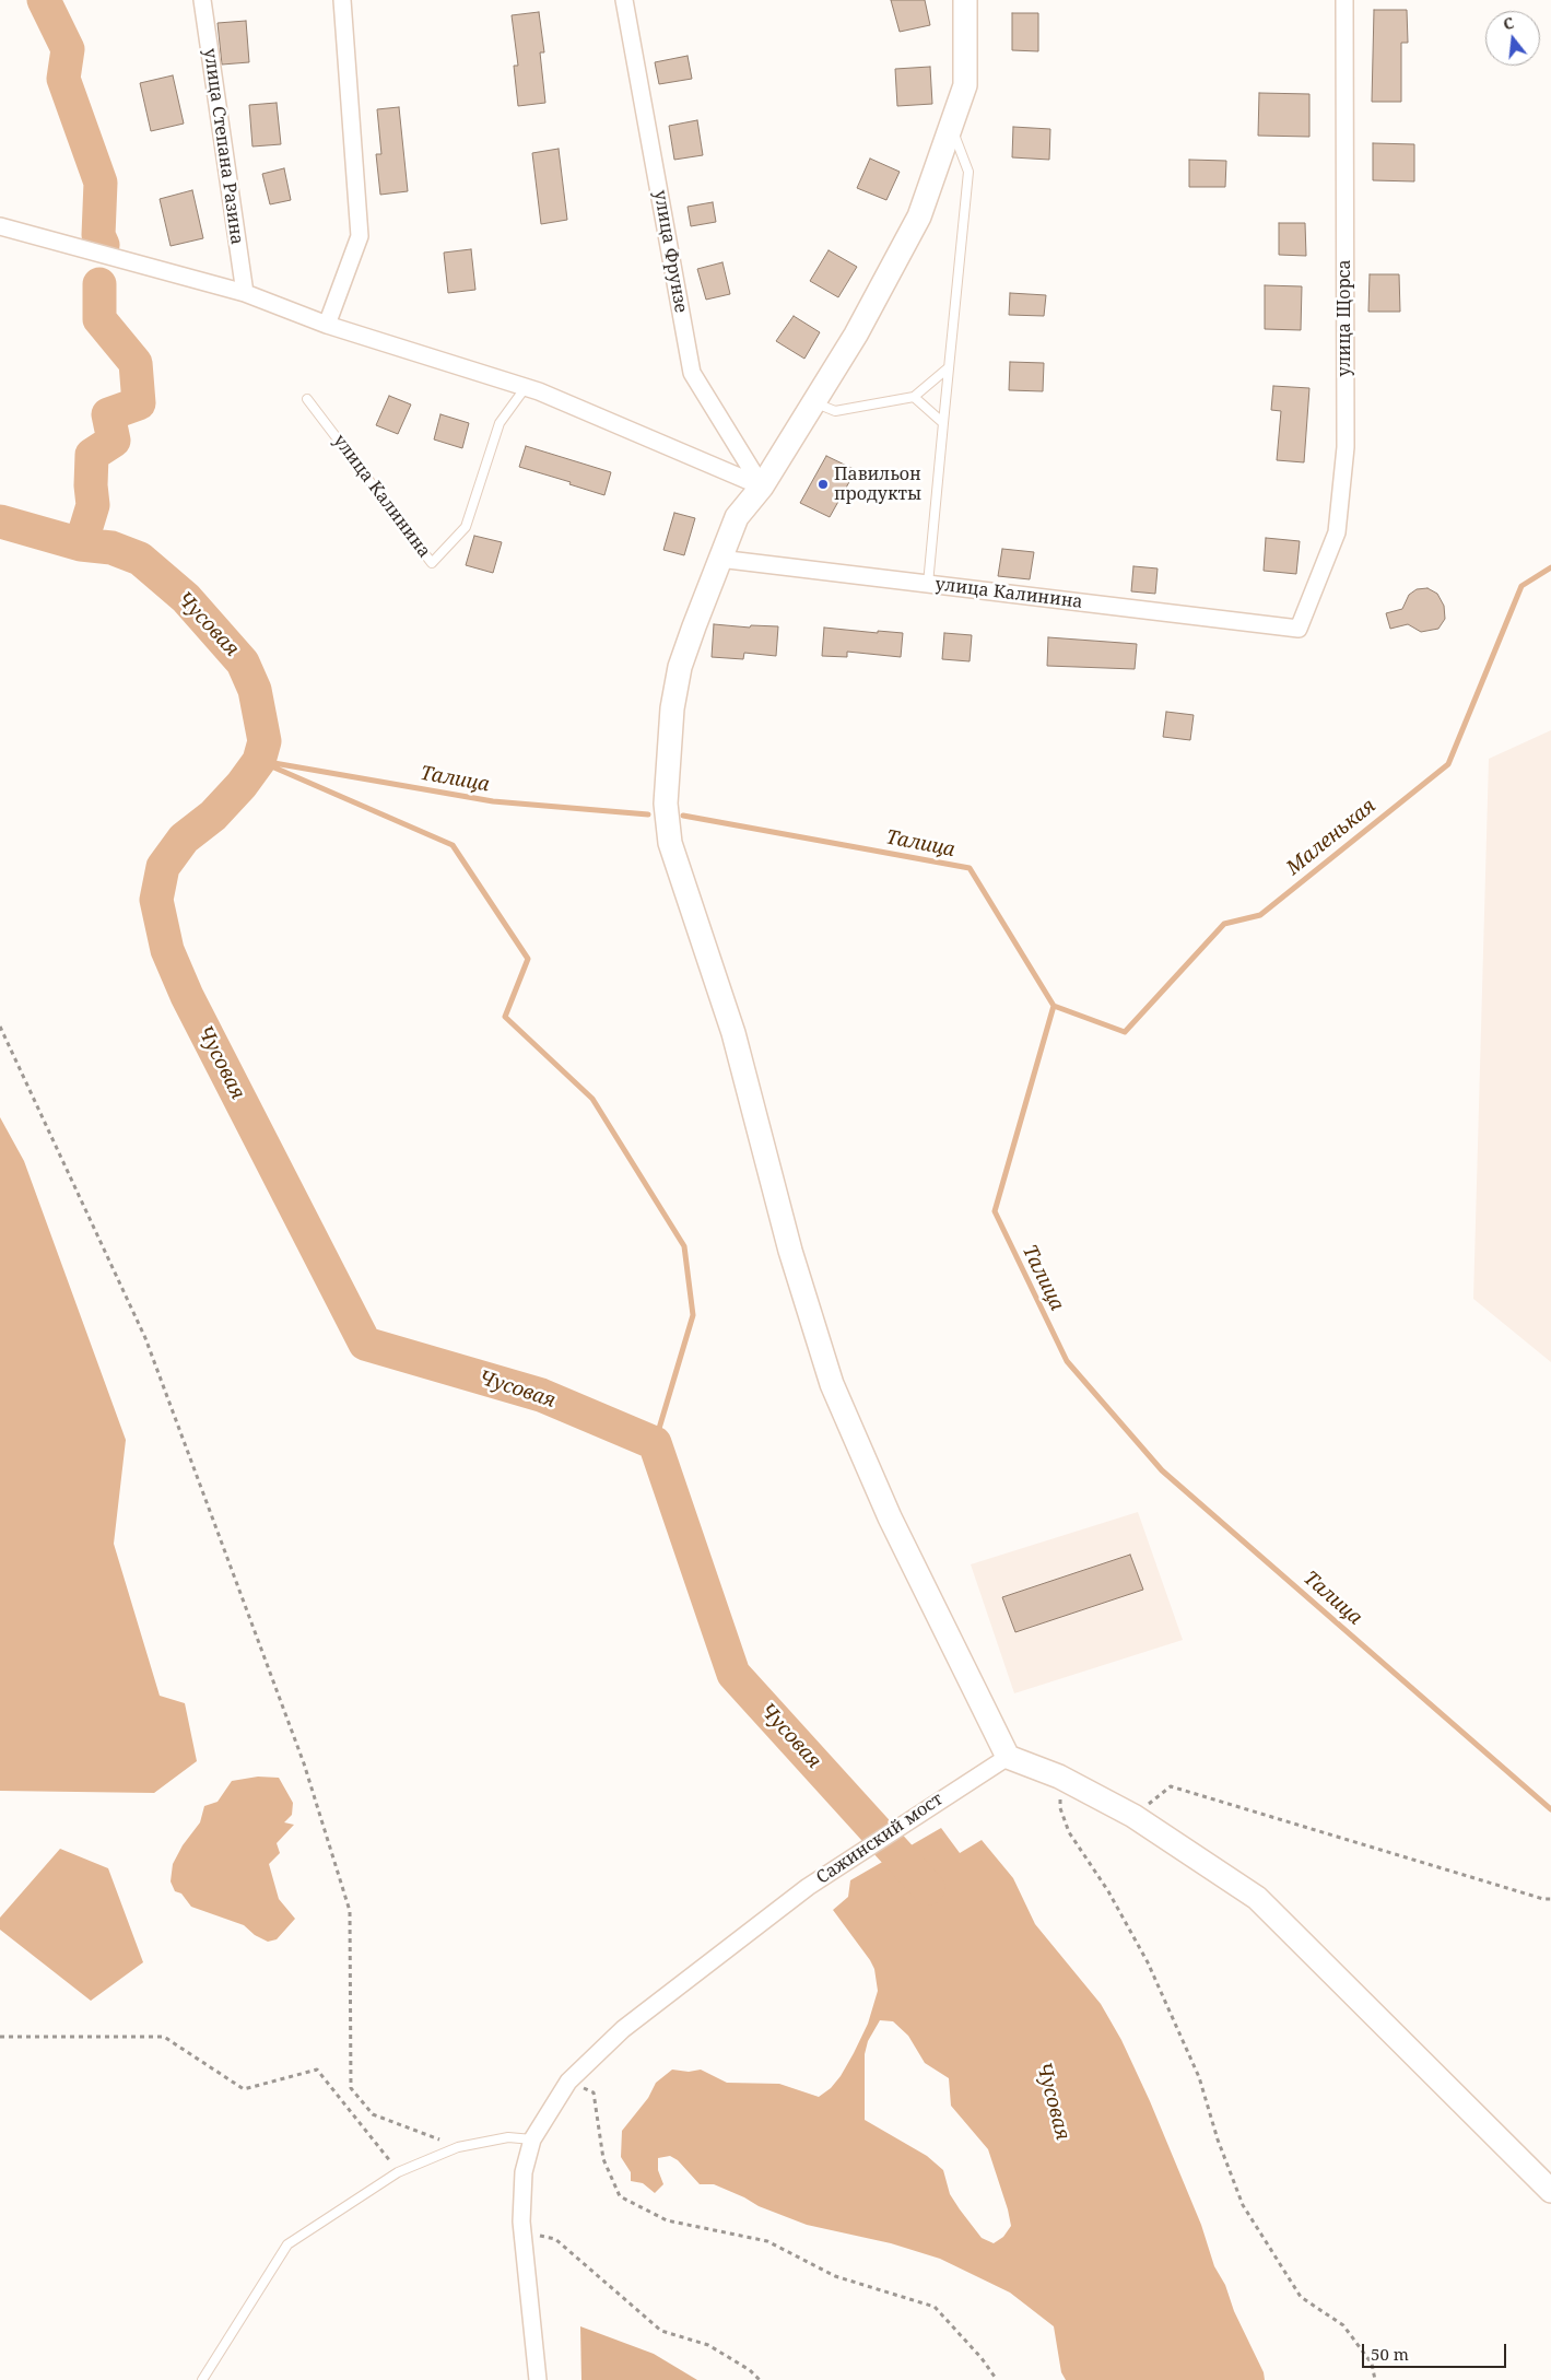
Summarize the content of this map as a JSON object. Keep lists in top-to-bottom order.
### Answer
{
  "streets": {
    "street": [
      "улица Степана Разина",
      "улица Фрунзе",
      "улица Щорса",
      "улица Калинина",
      "Сажинский мост"
    ]
  },
  "crossings": [
    ["улица Щорса", "улица Калинина"]
  ],
  "water": ["Чусовая", "Талица", "Маленькая"],
  "places": ["Павильон продукты"],
  "scale_bar": "50 m",
  "north": "top"
}
